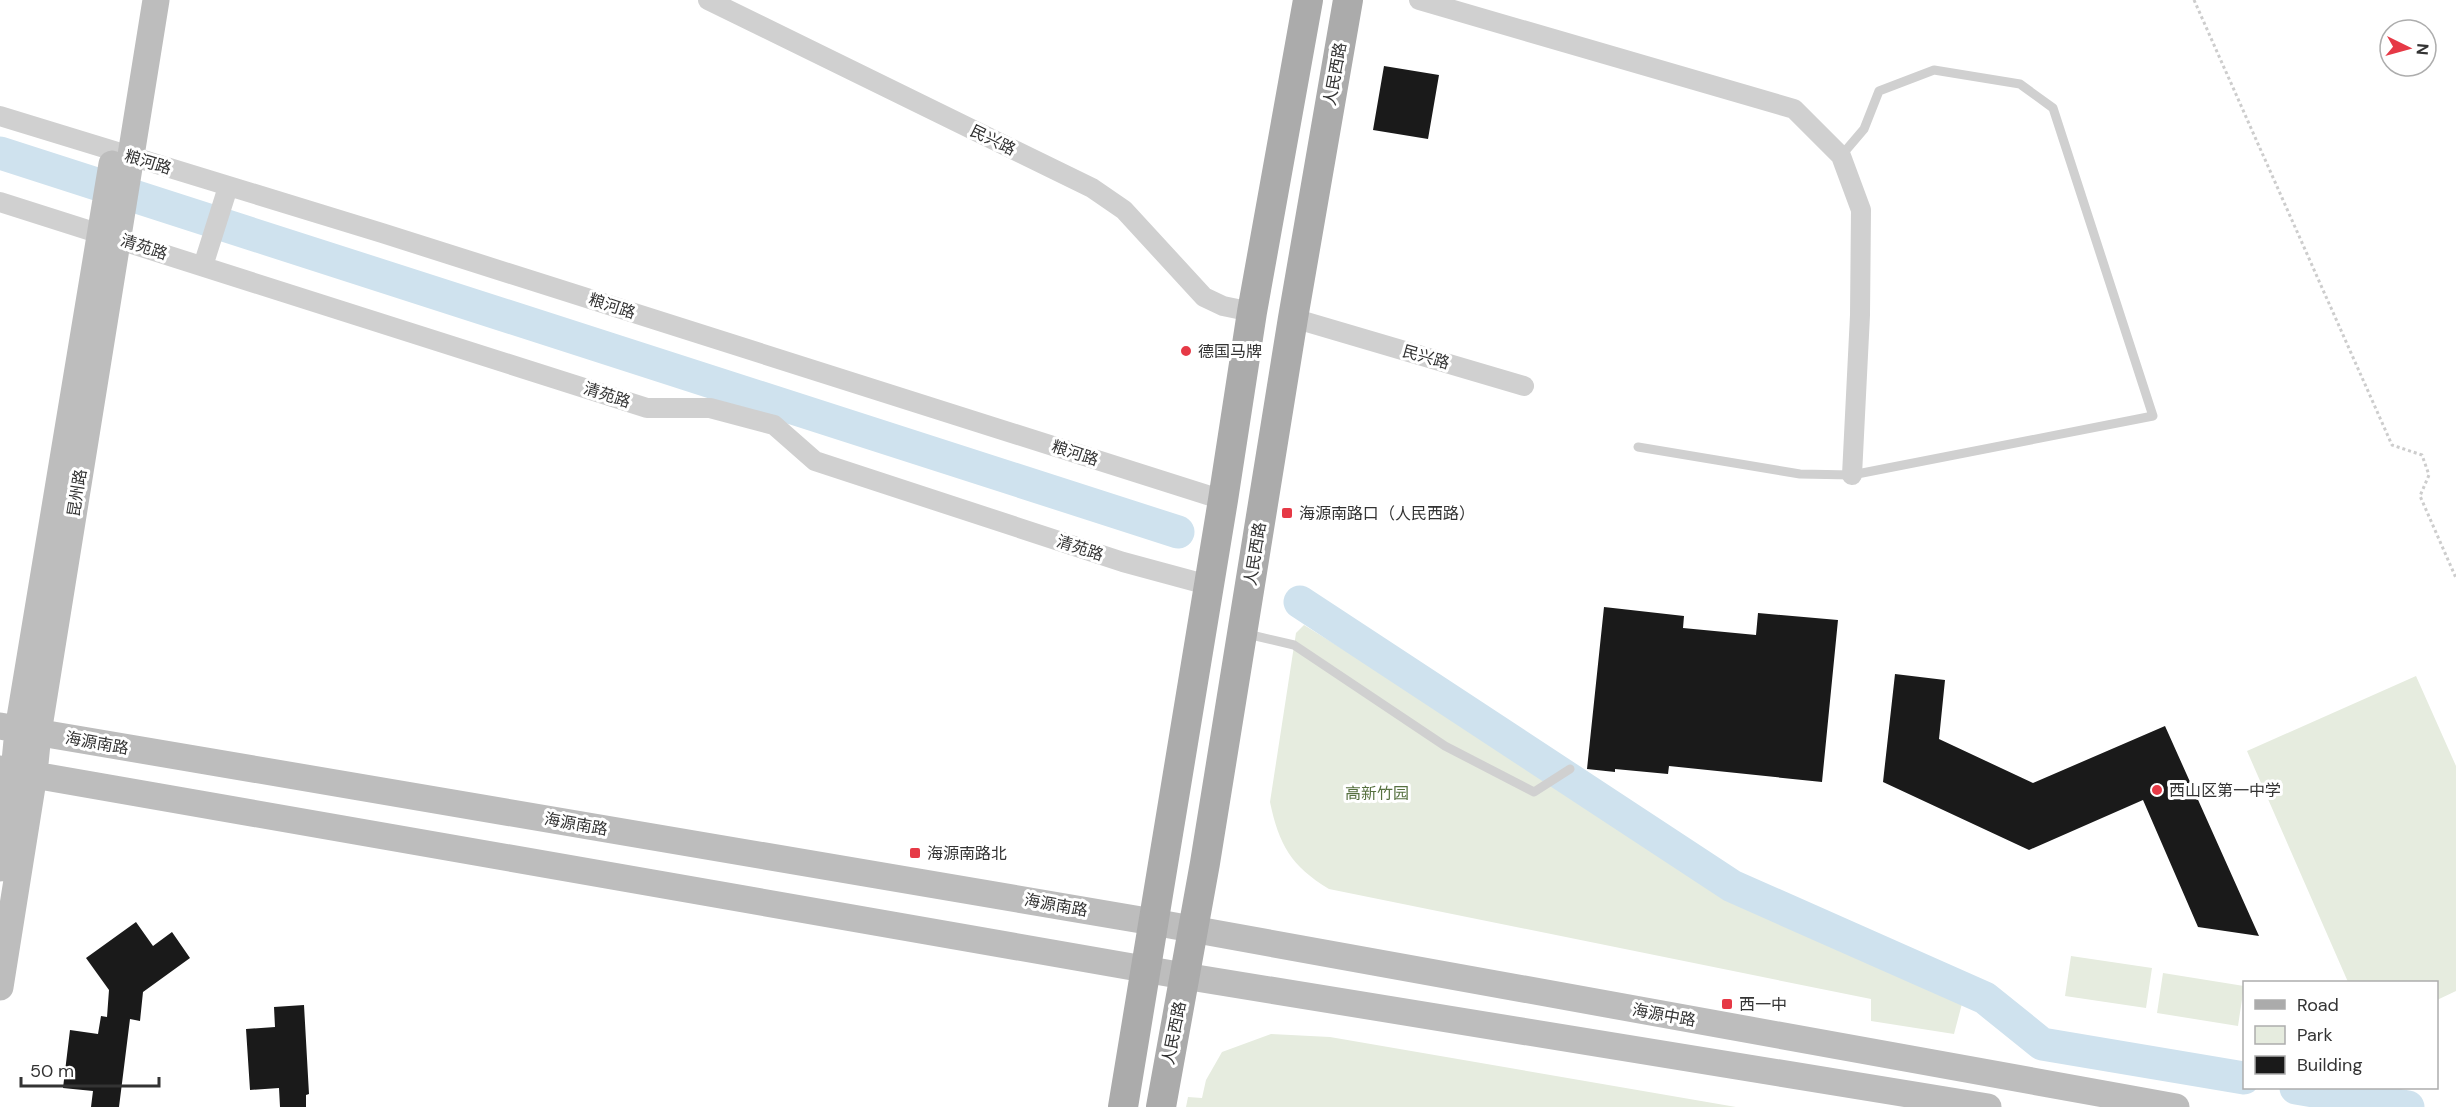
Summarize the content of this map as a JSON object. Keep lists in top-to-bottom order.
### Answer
{
  "streets": {
    "main road": [
      "人民西路",
      "昆州路",
      "海源南路",
      "海源中路"
    ],
    "street": ["民兴路", "粮河路", "清苑路"]
  },
  "crossings": [
    ["人民西路", "民兴路"],
    ["人民西路", "海源中路"],
    ["粮河路", "昆州路"],
    ["清苑路", "昆州路"],
    ["昆州路", "海源南路"],
    ["海源南路", "海源中路"]
  ],
  "parks": ["高新竹园"],
  "places": {
    "other": ["德国马牌", "西山区第一中学"],
    "transit": ["海源南路口（人民西路）", "海源南路北", "西一中"]
  },
  "legend": ["Road", "Park", "Building"],
  "scale_bar": "50 m",
  "north": "right"
}
